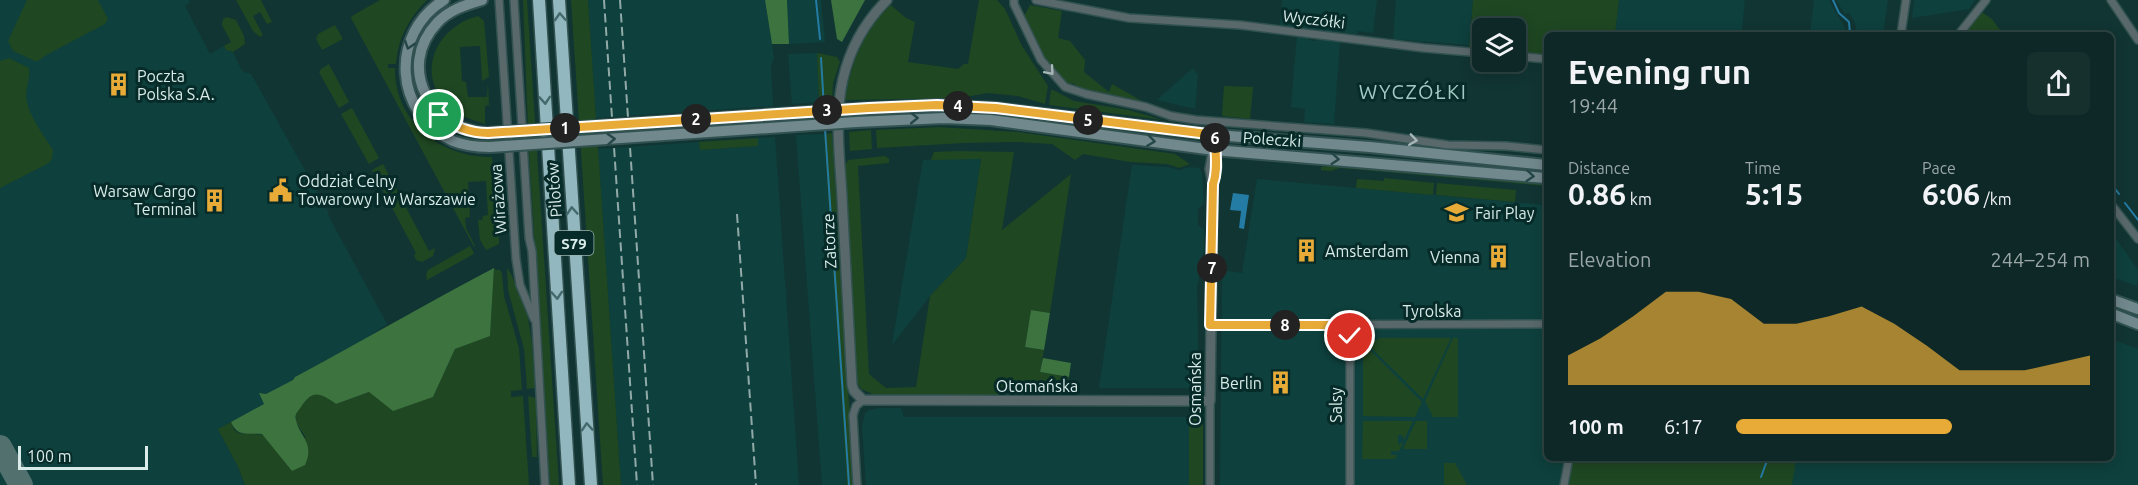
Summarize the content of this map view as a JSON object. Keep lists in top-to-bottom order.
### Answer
{
  "streets": {
    "highway": ["Pilotów", "S79"],
    "main road": ["Poleczki"],
    "street": [
      "Wyczółki",
      "Wirażowa",
      "Zatorze",
      "Tyrolska",
      "Otomańska",
      "Osmańska",
      "Salsy"
    ]
  },
  "crossings": [
    ["Poleczki", "Osmańska"],
    ["Zatorze", "Otomańska"],
    ["Tyrolska", "Osmańska"],
    ["Tyrolska", "Salsy"],
    ["Otomańska", "Osmańska"]
  ],
  "one_way": ["Poleczki"],
  "districts": ["WYCZÓŁKI"],
  "places": {
    "building": [
      "Poczta Polska S.A.",
      "Warsaw Cargo Terminal",
      "Amsterdam",
      "Vienna",
      "Berlin"
    ],
    "public building": ["Oddział Celny Towarowy I w Warszawie"],
    "school or university": ["Fair Play"]
  },
  "scale_bar": "100 m",
  "page": {
    "heading": ["Evening run", "19:44"],
    "pins": [
      "4",
      "3",
      "2",
      "5",
      "1",
      "6",
      "7",
      "8"
    ],
    "stats": [
      ["Distance", "0.86 km"],
      ["Time", "5:15"],
      ["Pace", "6:06 /km"]
    ],
    "chart": ["Elevation", "244–254 m"],
    "list": [
      {
        "name": "100 m",
        "note": "6:17"
      }
    ],
    "scale": "100 m"
  }
}
